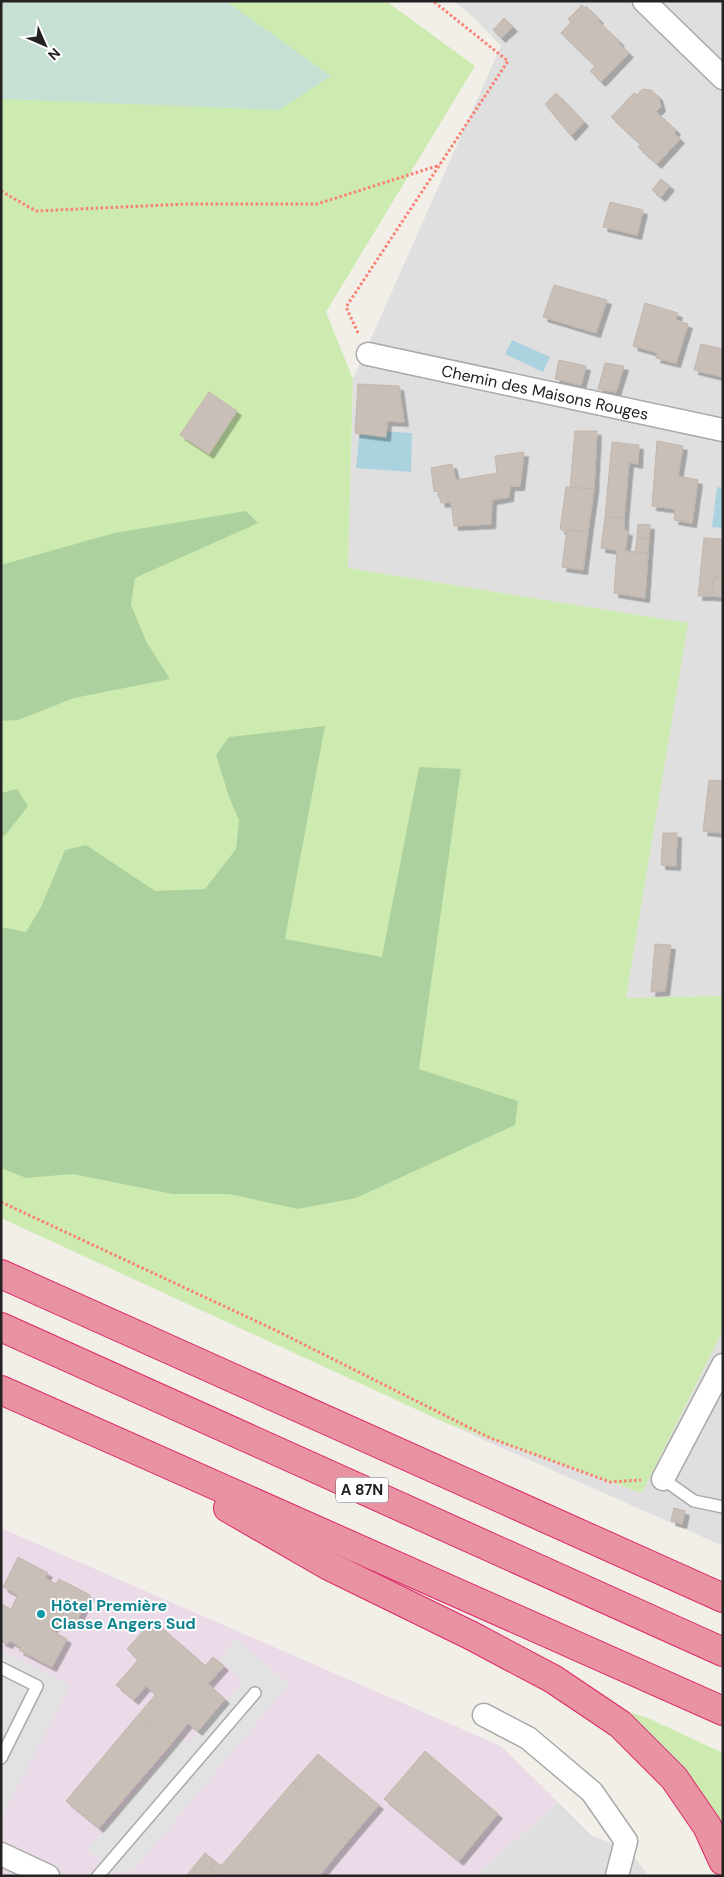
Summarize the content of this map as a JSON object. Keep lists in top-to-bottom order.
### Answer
{
  "streets": {
    "highway": ["A 87N"],
    "street": ["Chemin des Maisons Rouges"]
  },
  "places": ["Hôtel Première Classe Angers Sud"],
  "north": "bottom right"
}
